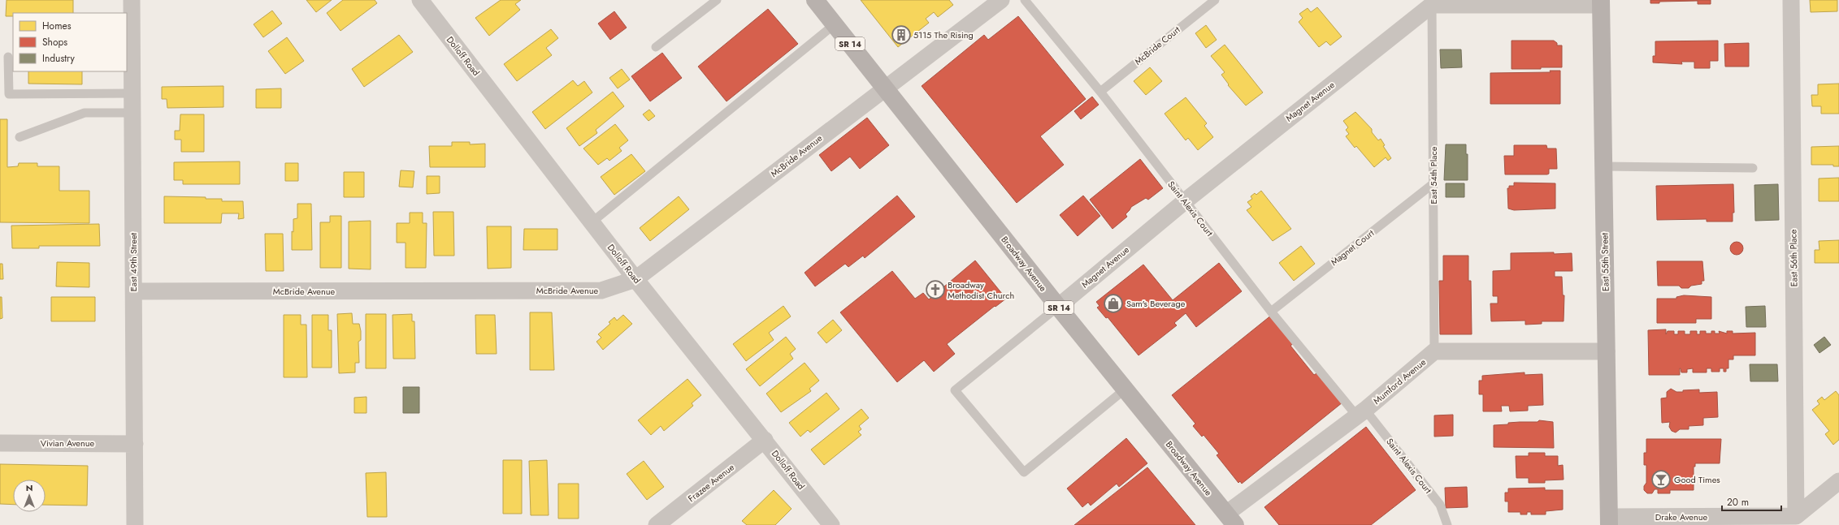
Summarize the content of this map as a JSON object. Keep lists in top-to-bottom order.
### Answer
{
  "streets": {
    "main road": ["SR 14", "East 55th Street", "Broadway Avenue"],
    "street": [
      "Dolloff Road",
      "Magnet Avenue",
      "McBride Avenue",
      "East 56th Place",
      "East 49th Street",
      "Mumford Avenue",
      "Vivian Avenue",
      "Frazee Avenue",
      "Drake Avenue"
    ],
    "lane": [
      "McBride Court",
      "East 54th Place",
      "Saint Alexis Court",
      "Magnet Court"
    ]
  },
  "crossings": [
    ["McBride Court", "Saint Alexis Court"],
    ["Dolloff Road", "McBride Avenue"],
    ["Dolloff Road", "Frazee Avenue"],
    ["Magnet Avenue", "East 54th Place"],
    ["Magnet Avenue", "Saint Alexis Court"],
    ["Magnet Avenue", "Broadway Avenue"],
    ["McBride Avenue", "East 49th Street"],
    ["McBride Avenue", "Broadway Avenue"],
    ["East 54th Place", "Magnet Court"],
    ["East 54th Place", "Mumford Avenue"],
    ["Saint Alexis Court", "Magnet Court"],
    ["Saint Alexis Court", "Mumford Avenue"],
    ["East 56th Place", "Drake Avenue"],
    ["East 49th Street", "Vivian Avenue"],
    ["East 55th Street", "Drake Avenue"],
    ["Broadway Avenue", "Mumford Avenue"]
  ],
  "places": {
    "building": ["5115 The Rising"],
    "church": ["Broadway Methodist Church"],
    "shop": ["Sam's Beverage"],
    "bar": ["Good Times"]
  },
  "legend": ["Homes", "Shops", "Industry"],
  "scale_bar": "20 m",
  "north": "top"
}
